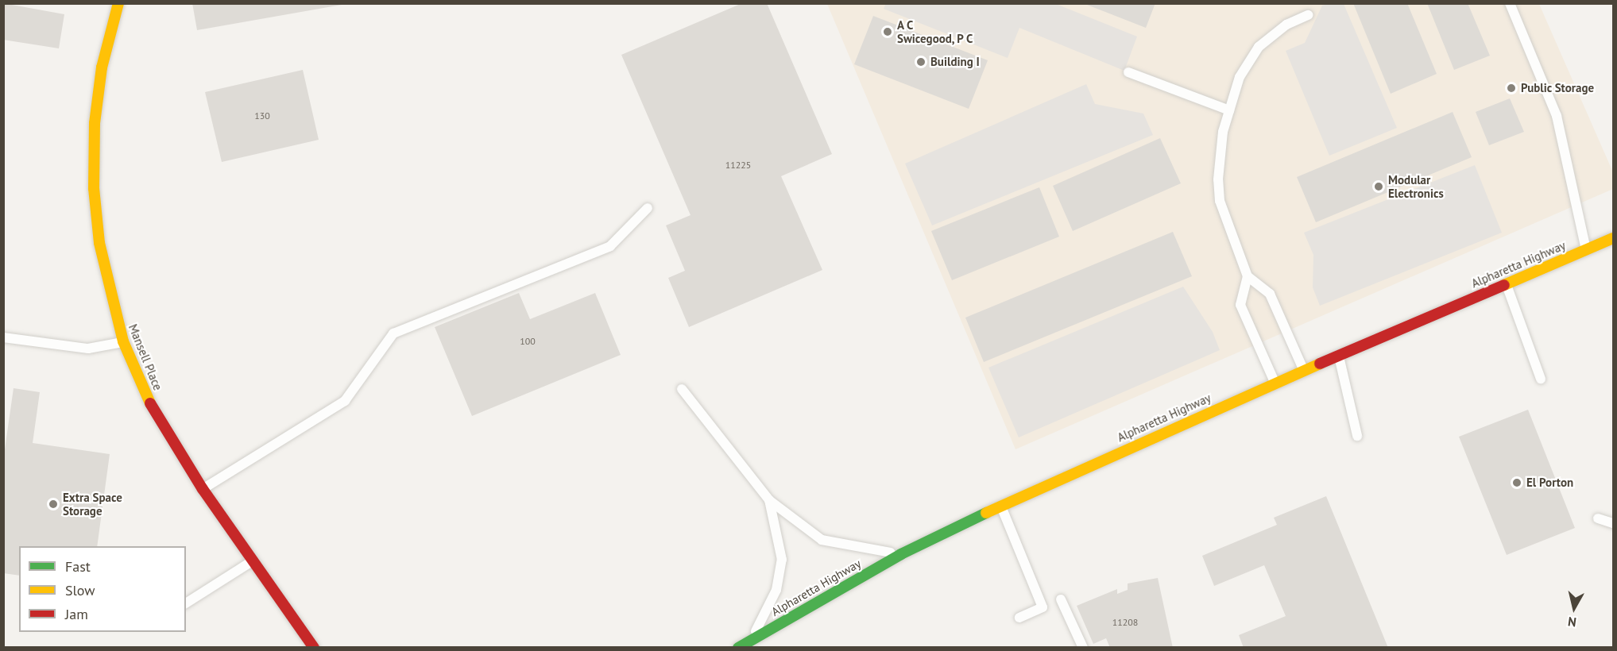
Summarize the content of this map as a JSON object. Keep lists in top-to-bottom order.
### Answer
{
  "streets": {
    "main road": ["Alpharetta Highway", "Mansell Place"]
  },
  "places": [
    "A C Swicegood, P C",
    "Building I",
    "Public Storage",
    "Modular Electronics",
    "El Porton",
    "Extra Space Storage"
  ],
  "house_numbers": [
    "130",
    "11225",
    "100",
    "11208"
  ],
  "legend": ["Fast", "Slow", "Jam"],
  "north": "bottom"
}
